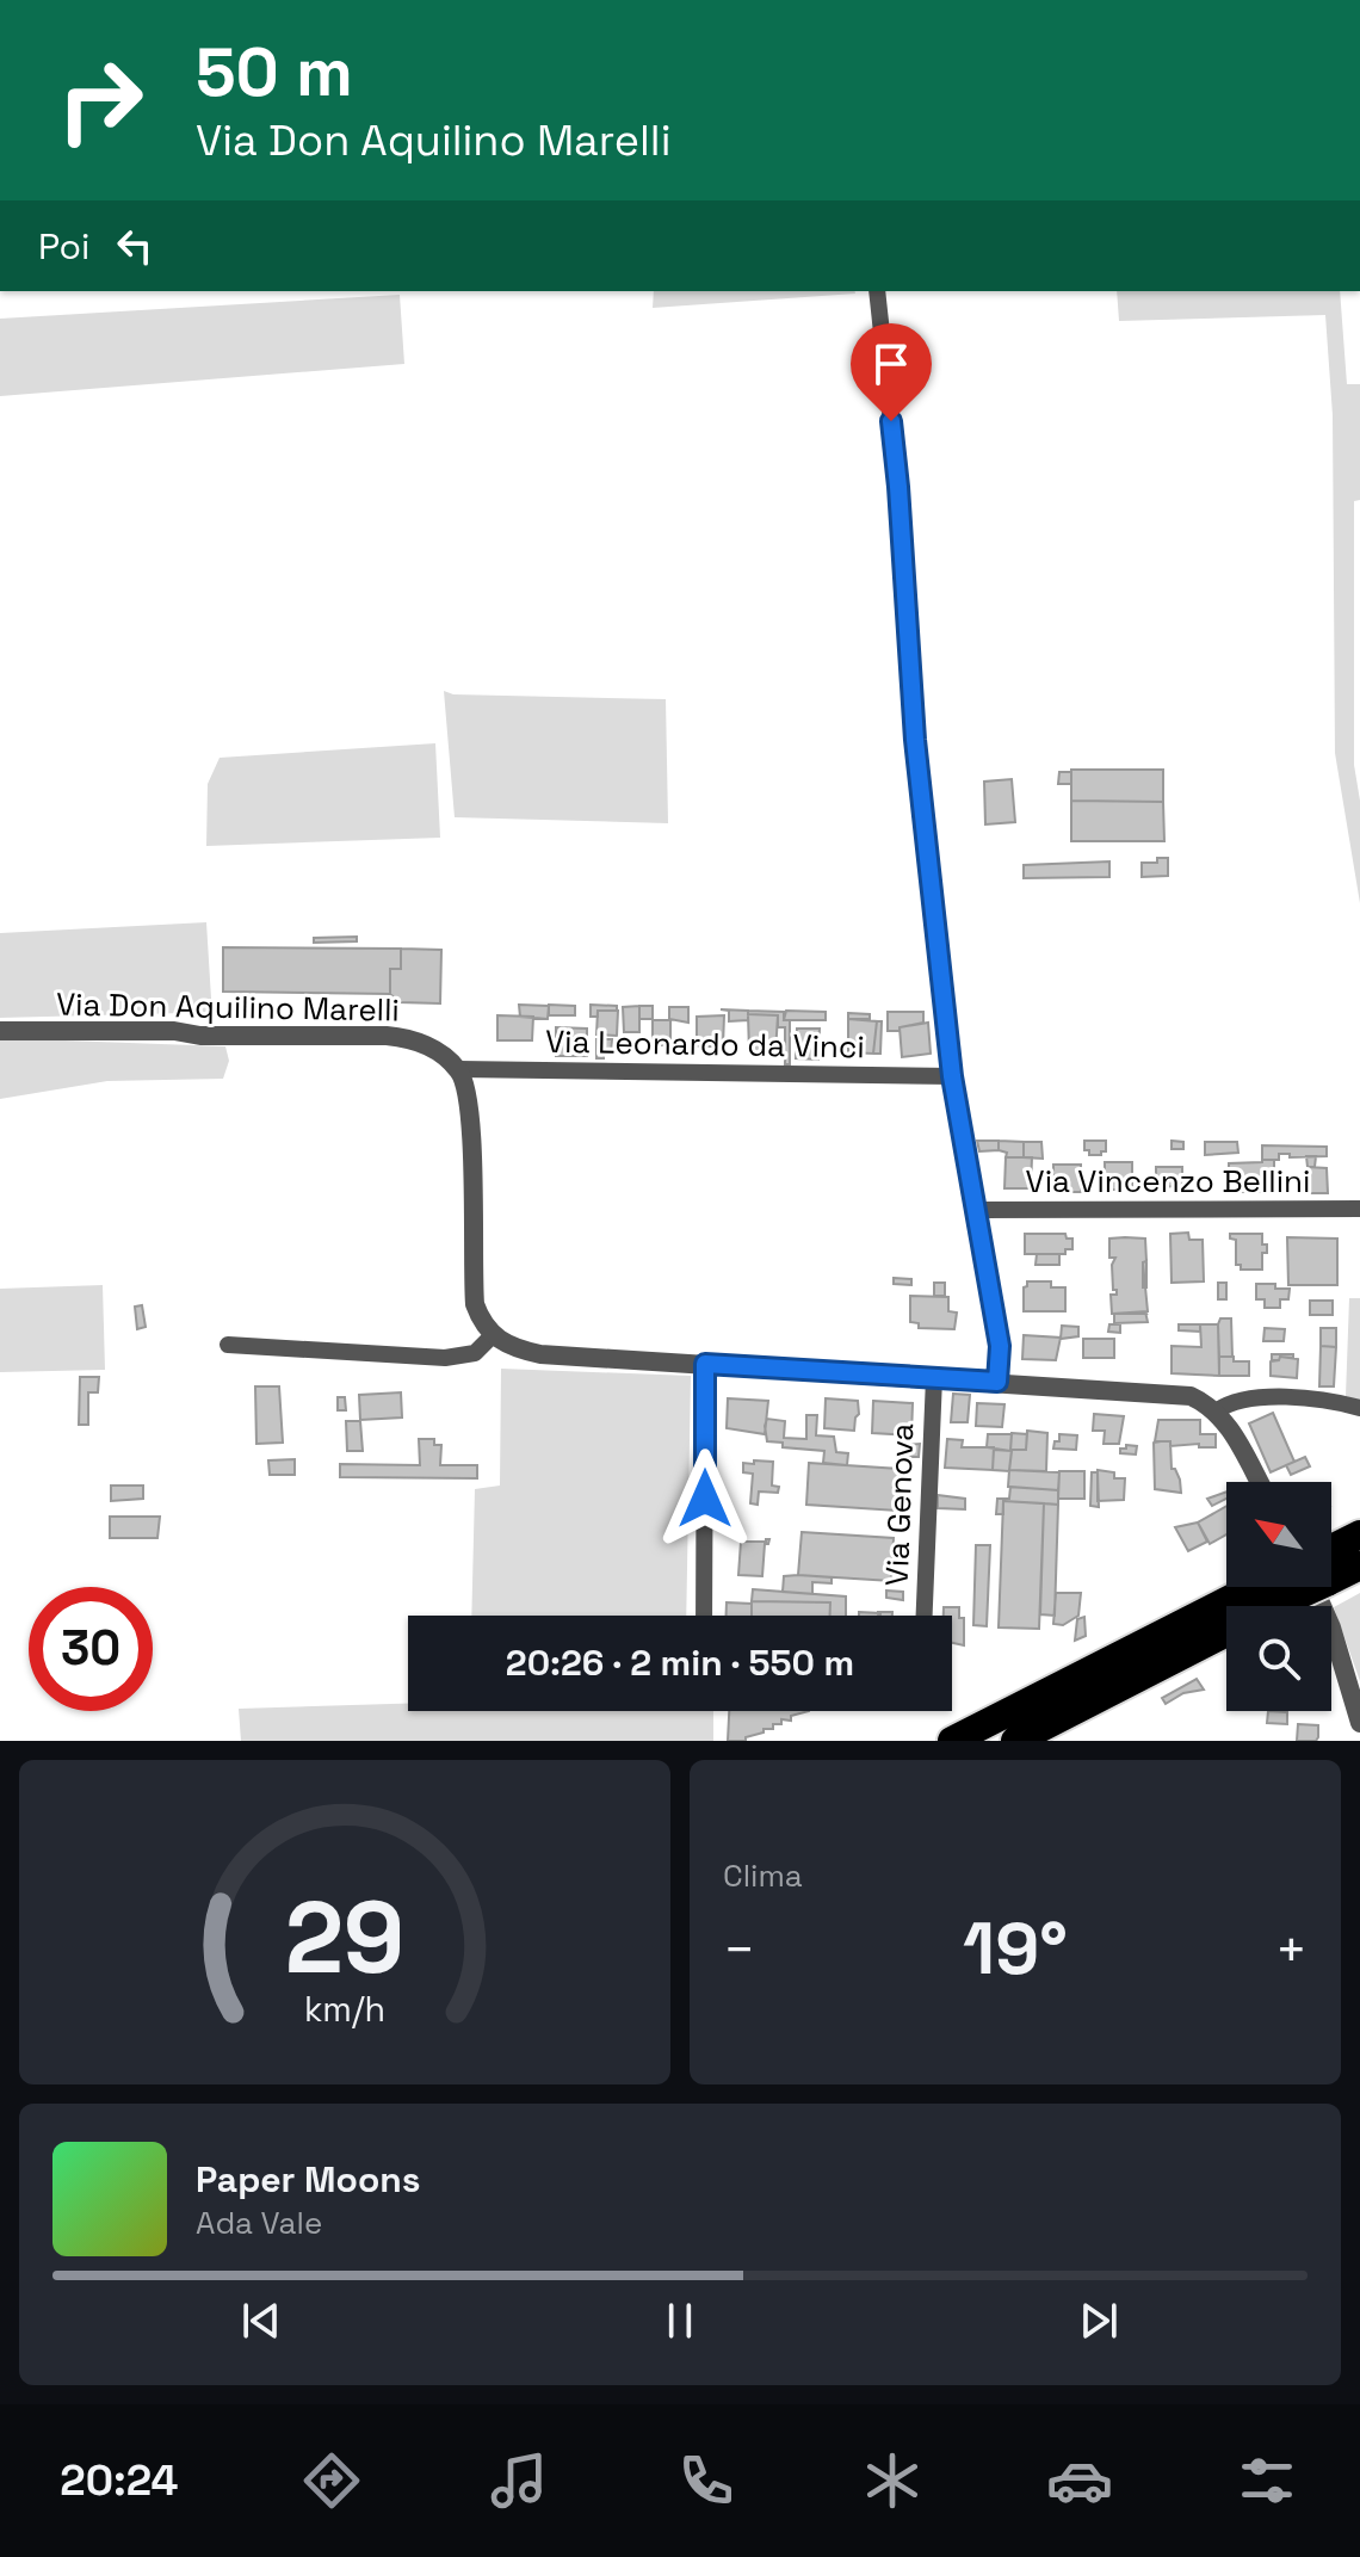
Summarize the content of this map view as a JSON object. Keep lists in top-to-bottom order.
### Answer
{
  "streets": {
    "street": [
      "Via Don Aquilino Marelli",
      "Via Leonardo da Vinci",
      "Via Vincenzo Bellini",
      "Via Genova"
    ]
  },
  "crossings": [
    ["Via Don Aquilino Marelli", "Via Leonardo da Vinci"]
  ],
  "north": "top left",
  "page": {
    "turn": ["50 m", "Via Don Aquilino Marelli"],
    "then": "Poi",
    "limit": "30",
    "trip": "20:26 · 2 min · 550 m",
    "tile": "Clima",
    "heat": ["−", "19°", "+"],
    "song": ["Paper Moons", "Ada Vale"],
    "tabs": "20:24",
    "gauge": ["29", "km/h"]
  }
}
